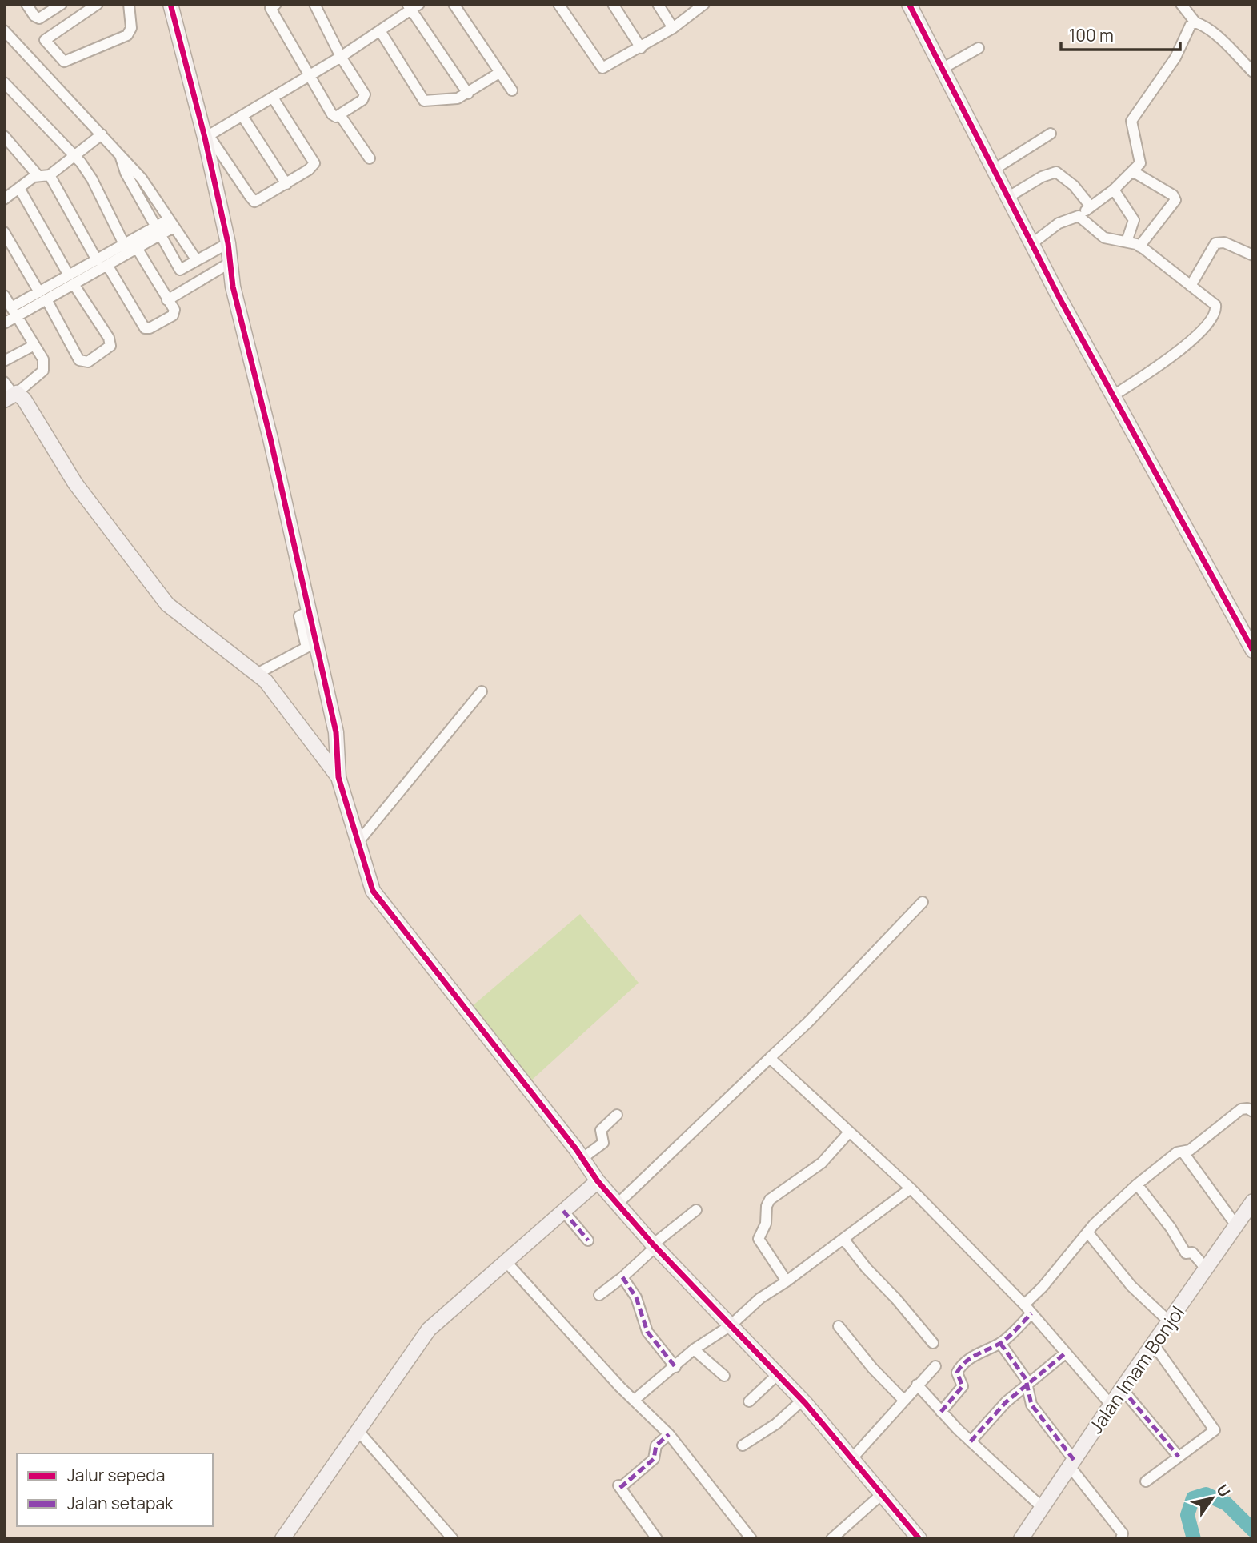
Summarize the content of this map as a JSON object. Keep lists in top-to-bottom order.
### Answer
{
  "streets": {
    "street": ["Jalan Imam Bonjol"]
  },
  "legend": ["Jalur sepeda", "Jalan setapak"],
  "scale_bar": "100 m",
  "north": "top right"
}
